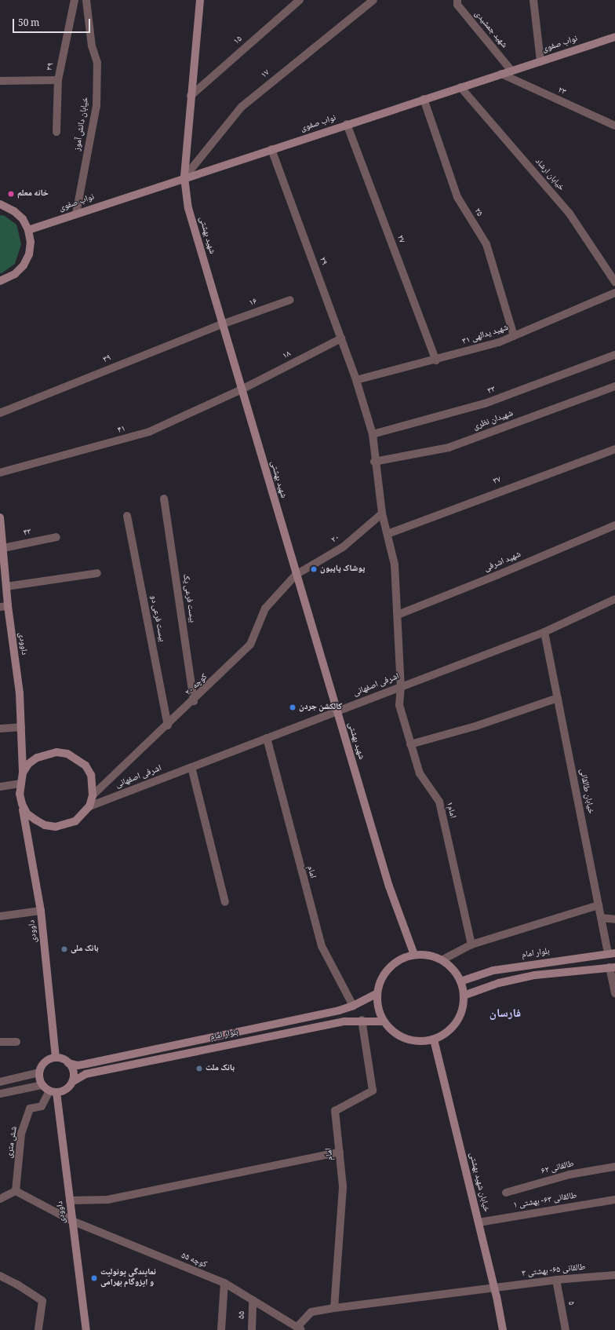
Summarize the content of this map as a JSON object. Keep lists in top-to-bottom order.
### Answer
{
  "streets": {
    "main road": [
      "نواب صفوی",
      "شهید بهشتی",
      "داوودی",
      "بلوار امام",
      "خیابان شهید بهشتی"
    ],
    "street": [
      "شهید جمشیدی",
      "۱۵",
      "۳۹",
      "۱۷",
      "۲۳",
      "خیابان دانش آموز",
      "خیابان ارشاد",
      "۲۵",
      "۲۷",
      "۲۹",
      "۱۶",
      "۳۱ شهید یدالهی",
      "۱۸",
      "۳۳",
      "شهیدان نظری",
      "۴۱",
      "۳۷",
      "۴۳",
      "۲۰",
      "شهید اشرفی",
      "بیست فرعی یک",
      "بیست فرعی دو",
      "کوچه ۲۰",
      "اشرفی اصفهانی",
      "خیابان طالقانی",
      "امام۱",
      "امام",
      "شش متری",
      "طالقانی ۶۲",
      "طالقانی ۶۳- بهشتی ۱",
      "کوچه ۵۵",
      "طالقانی ۶۵- بهشتی ۳",
      "۵",
      "۵۵"
    ]
  },
  "crossings": [
    ["شهید جمشیدی", "نواب صفوی"],
    ["۱۵", "شهید بهشتی"],
    ["نواب صفوی", "۱۷"],
    ["نواب صفوی", "۲۳"],
    ["نواب صفوی", "خیابان دانش آموز"],
    ["نواب صفوی", "خیابان ارشاد"],
    ["نواب صفوی", "۲۵"],
    ["نواب صفوی", "شهید بهشتی"],
    ["نواب صفوی", "۲۷"],
    ["نواب صفوی", "۲۹"],
    ["۳۹", "شهید بهشتی"],
    ["۳۹", "۱۶"],
    ["۱۷", "شهید بهشتی"],
    ["۲۵", "۳۱ شهید یدالهی"],
    ["شهید بهشتی", "۱۶"],
    ["شهید بهشتی", "۱۸"],
    ["شهید بهشتی", "۴۱"],
    ["شهید بهشتی", "۲۰"],
    ["شهید بهشتی", "کوچه ۲۰"],
    ["شهید بهشتی", "اشرفی اصفهانی"],
    ["شهید بهشتی", "بلوار امام"],
    ["شهید بهشتی", "خیابان شهید بهشتی"],
    ["۲۷", "۳۱ شهید یدالهی"],
    ["۲۹", "۳۱ شهید یدالهی"],
    ["۲۹", "۱۸"],
    ["۲۹", "۳۳"],
    ["۲۹", "شهیدان نظری"],
    ["۲۹", "۳۷"],
    ["۲۹", "۲۰"],
    ["۲۹", "امام۱"],
    ["۱۸", "۴۱"],
    ["۳۷", "امام۱"],
    ["۴۳", "داوودی"],
    ["۲۰", "کوچه ۲۰"],
    ["شهید اشرفی", "امام۱"],
    ["بیست فرعی یک", "کوچه ۲۰"],
    ["بیست فرعی دو", "کوچه ۲۰"],
    ["داوودی", "کوچه ۲۰"],
    ["داوودی", "اشرفی اصفهانی"],
    ["داوودی", "بلوار امام"],
    ["داوودی", "شش متری"],
    ["داوودی", "کوچه ۵۵"],
    ["کوچه ۲۰", "اشرفی اصفهانی"],
    ["اشرفی اصفهانی", "خیابان طالقانی"],
    ["اشرفی اصفهانی", "امام۱"],
    ["اشرفی اصفهانی", "امام"],
    ["خیابان طالقانی", "بلوار امام"],
    ["امام", "بلوار امام"],
    ["امام", "طالقانی ۶۵- بهشتی ۳"],
    ["بلوار امام", "شش متری"],
    ["بلوار امام", "خیابان شهید بهشتی"],
    ["شش متری", "کوچه ۵۵"],
    ["خیابان شهید بهشتی", "طالقانی ۶۳- بهشتی ۱"],
    ["خیابان شهید بهشتی", "طالقانی ۶۵- بهشتی ۳"],
    ["کوچه ۵۵", "طالقانی ۶۵- بهشتی ۳"],
    ["کوچه ۵۵", "۵۵"],
    ["طالقانی ۶۵- بهشتی ۳", "۵"]
  ],
  "districts": ["فارسان"],
  "places": [
    "خانه معلم",
    "پوشاک پاپیون",
    "کالکشن جردن",
    "بانک ملی",
    "بانک ملت",
    "نمایندگی یونولیت و ایزوگام بهرامی"
  ],
  "scale_bar": "50 m"
}
